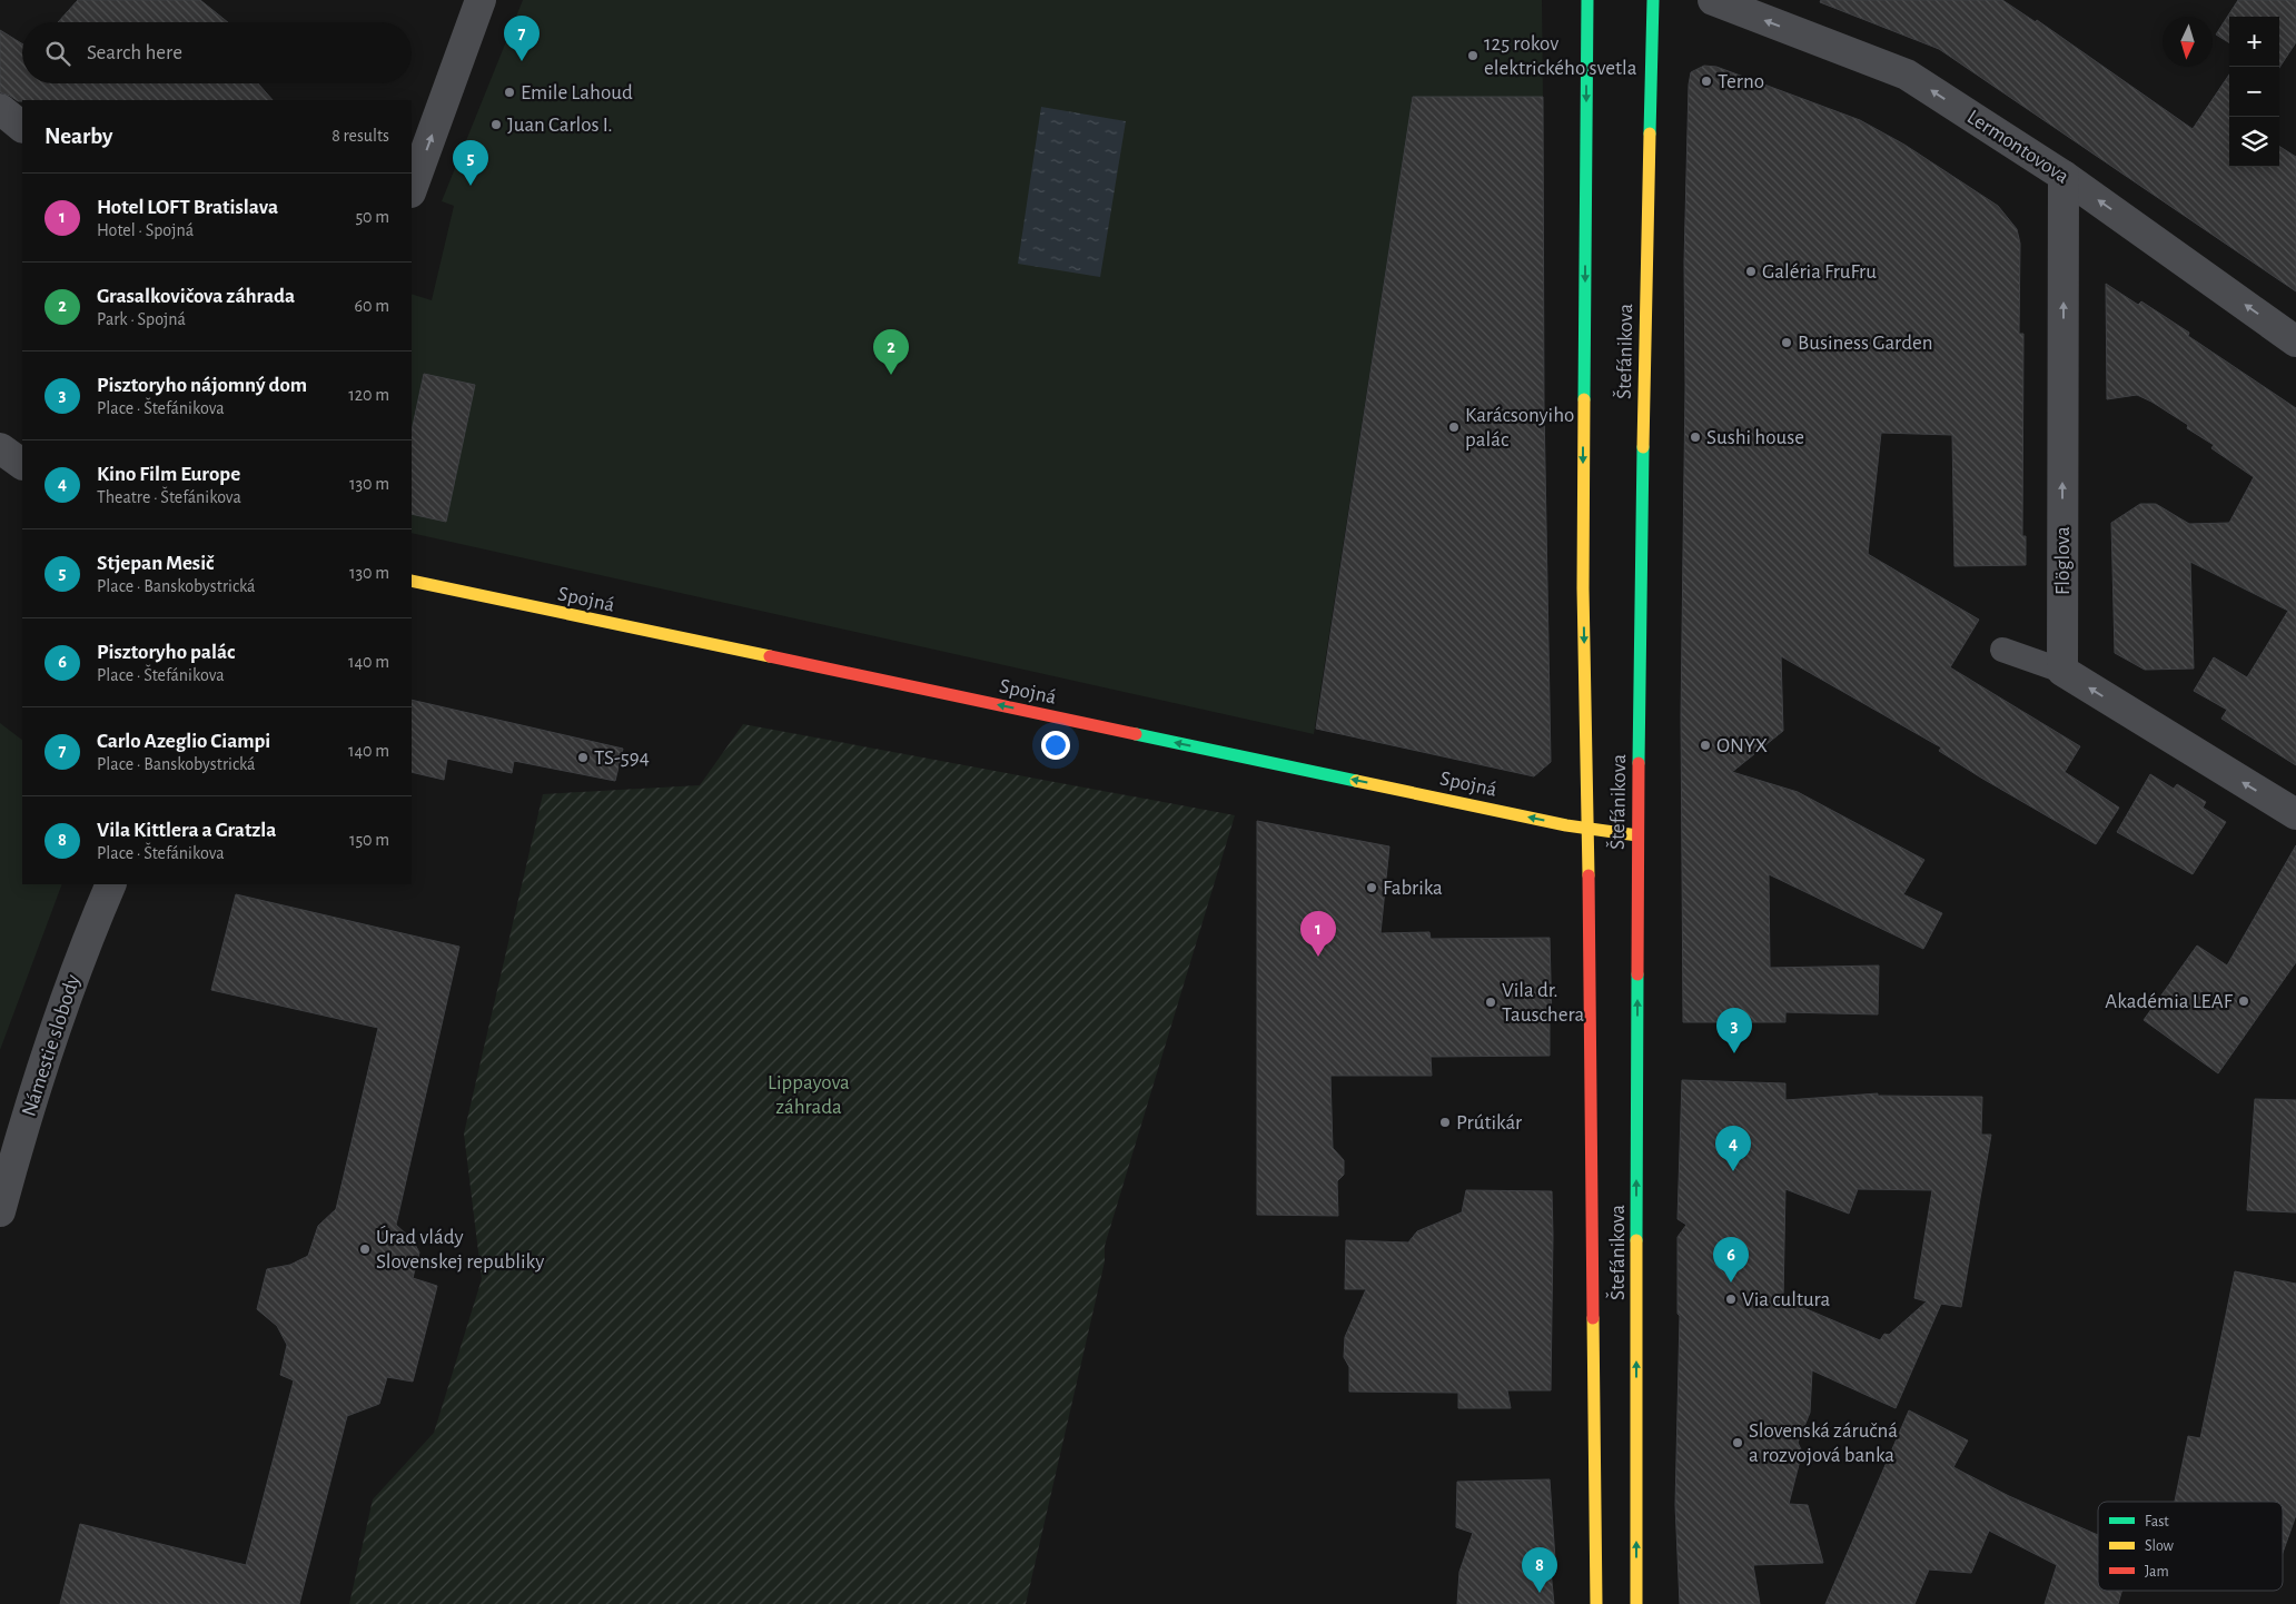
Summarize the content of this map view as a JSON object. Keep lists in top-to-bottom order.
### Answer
{
  "streets": {
    "main road": ["Štefánikova", "Spojná"],
    "street": ["Lermontovova", "Flöglova", "Námestie slobody"]
  },
  "crossings": [
    ["Lermontovova", "Flöglova"],
    ["Štefánikova", "Spojná"]
  ],
  "one_way": ["Lermontovova", "Flöglova", "Spojná"],
  "parks": ["Lippayova záhrada"],
  "places": [
    "125 rokov elektrického svetla",
    "Terno",
    "Emile Lahoud",
    "Juan Carlos I.",
    "Galéria FruFru",
    "Business Garden",
    "Karácsonyiho palác",
    "Sushi house",
    "ONYX",
    "TS-594",
    "Fabrika",
    "Akadémia LEAF",
    "Vila dr. Tauschera",
    "Prútikár",
    "Úrad vlády Slovenskej republiky",
    "Via cultura",
    "Slovenská záručná a rozvojová banka"
  ],
  "legend": ["Fast", "Slow", "Jam"],
  "north": "bottom",
  "page": {
    "pins": [
      "7",
      "5",
      "2",
      "1",
      "3",
      "4",
      "6",
      "8"
    ],
    "map_buttons": ["+", "−"],
    "search": "Search here",
    "heading": ["Nearby", "8 results"],
    "list": [
      {
        "mark": "1",
        "name": "Hotel LOFT Bratislava",
        "note": "Hotel · Spojná",
        "value": "50 m"
      },
      {
        "mark": "2",
        "name": "Grasalkovičova záhrada",
        "note": "Park · Spojná",
        "value": "60 m"
      },
      {
        "mark": "3",
        "name": "Pisztoryho nájomný dom",
        "note": "Place · Štefánikova",
        "value": "120 m"
      },
      {
        "mark": "4",
        "name": "Kino Film Europe",
        "note": "Theatre · Štefánikova",
        "value": "130 m"
      },
      {
        "mark": "5",
        "name": "Stjepan Mesič",
        "note": "Place · Banskobystrická",
        "value": "130 m"
      },
      {
        "mark": "6",
        "name": "Pisztoryho palác",
        "note": "Place · Štefánikova",
        "value": "140 m"
      },
      {
        "mark": "7",
        "name": "Carlo Azeglio Ciampi",
        "note": "Place · Banskobystrická",
        "value": "140 m"
      },
      {
        "mark": "8",
        "name": "Vila Kittlera a Gratzla",
        "note": "Place · Štefánikova",
        "value": "150 m"
      }
    ]
  }
}
